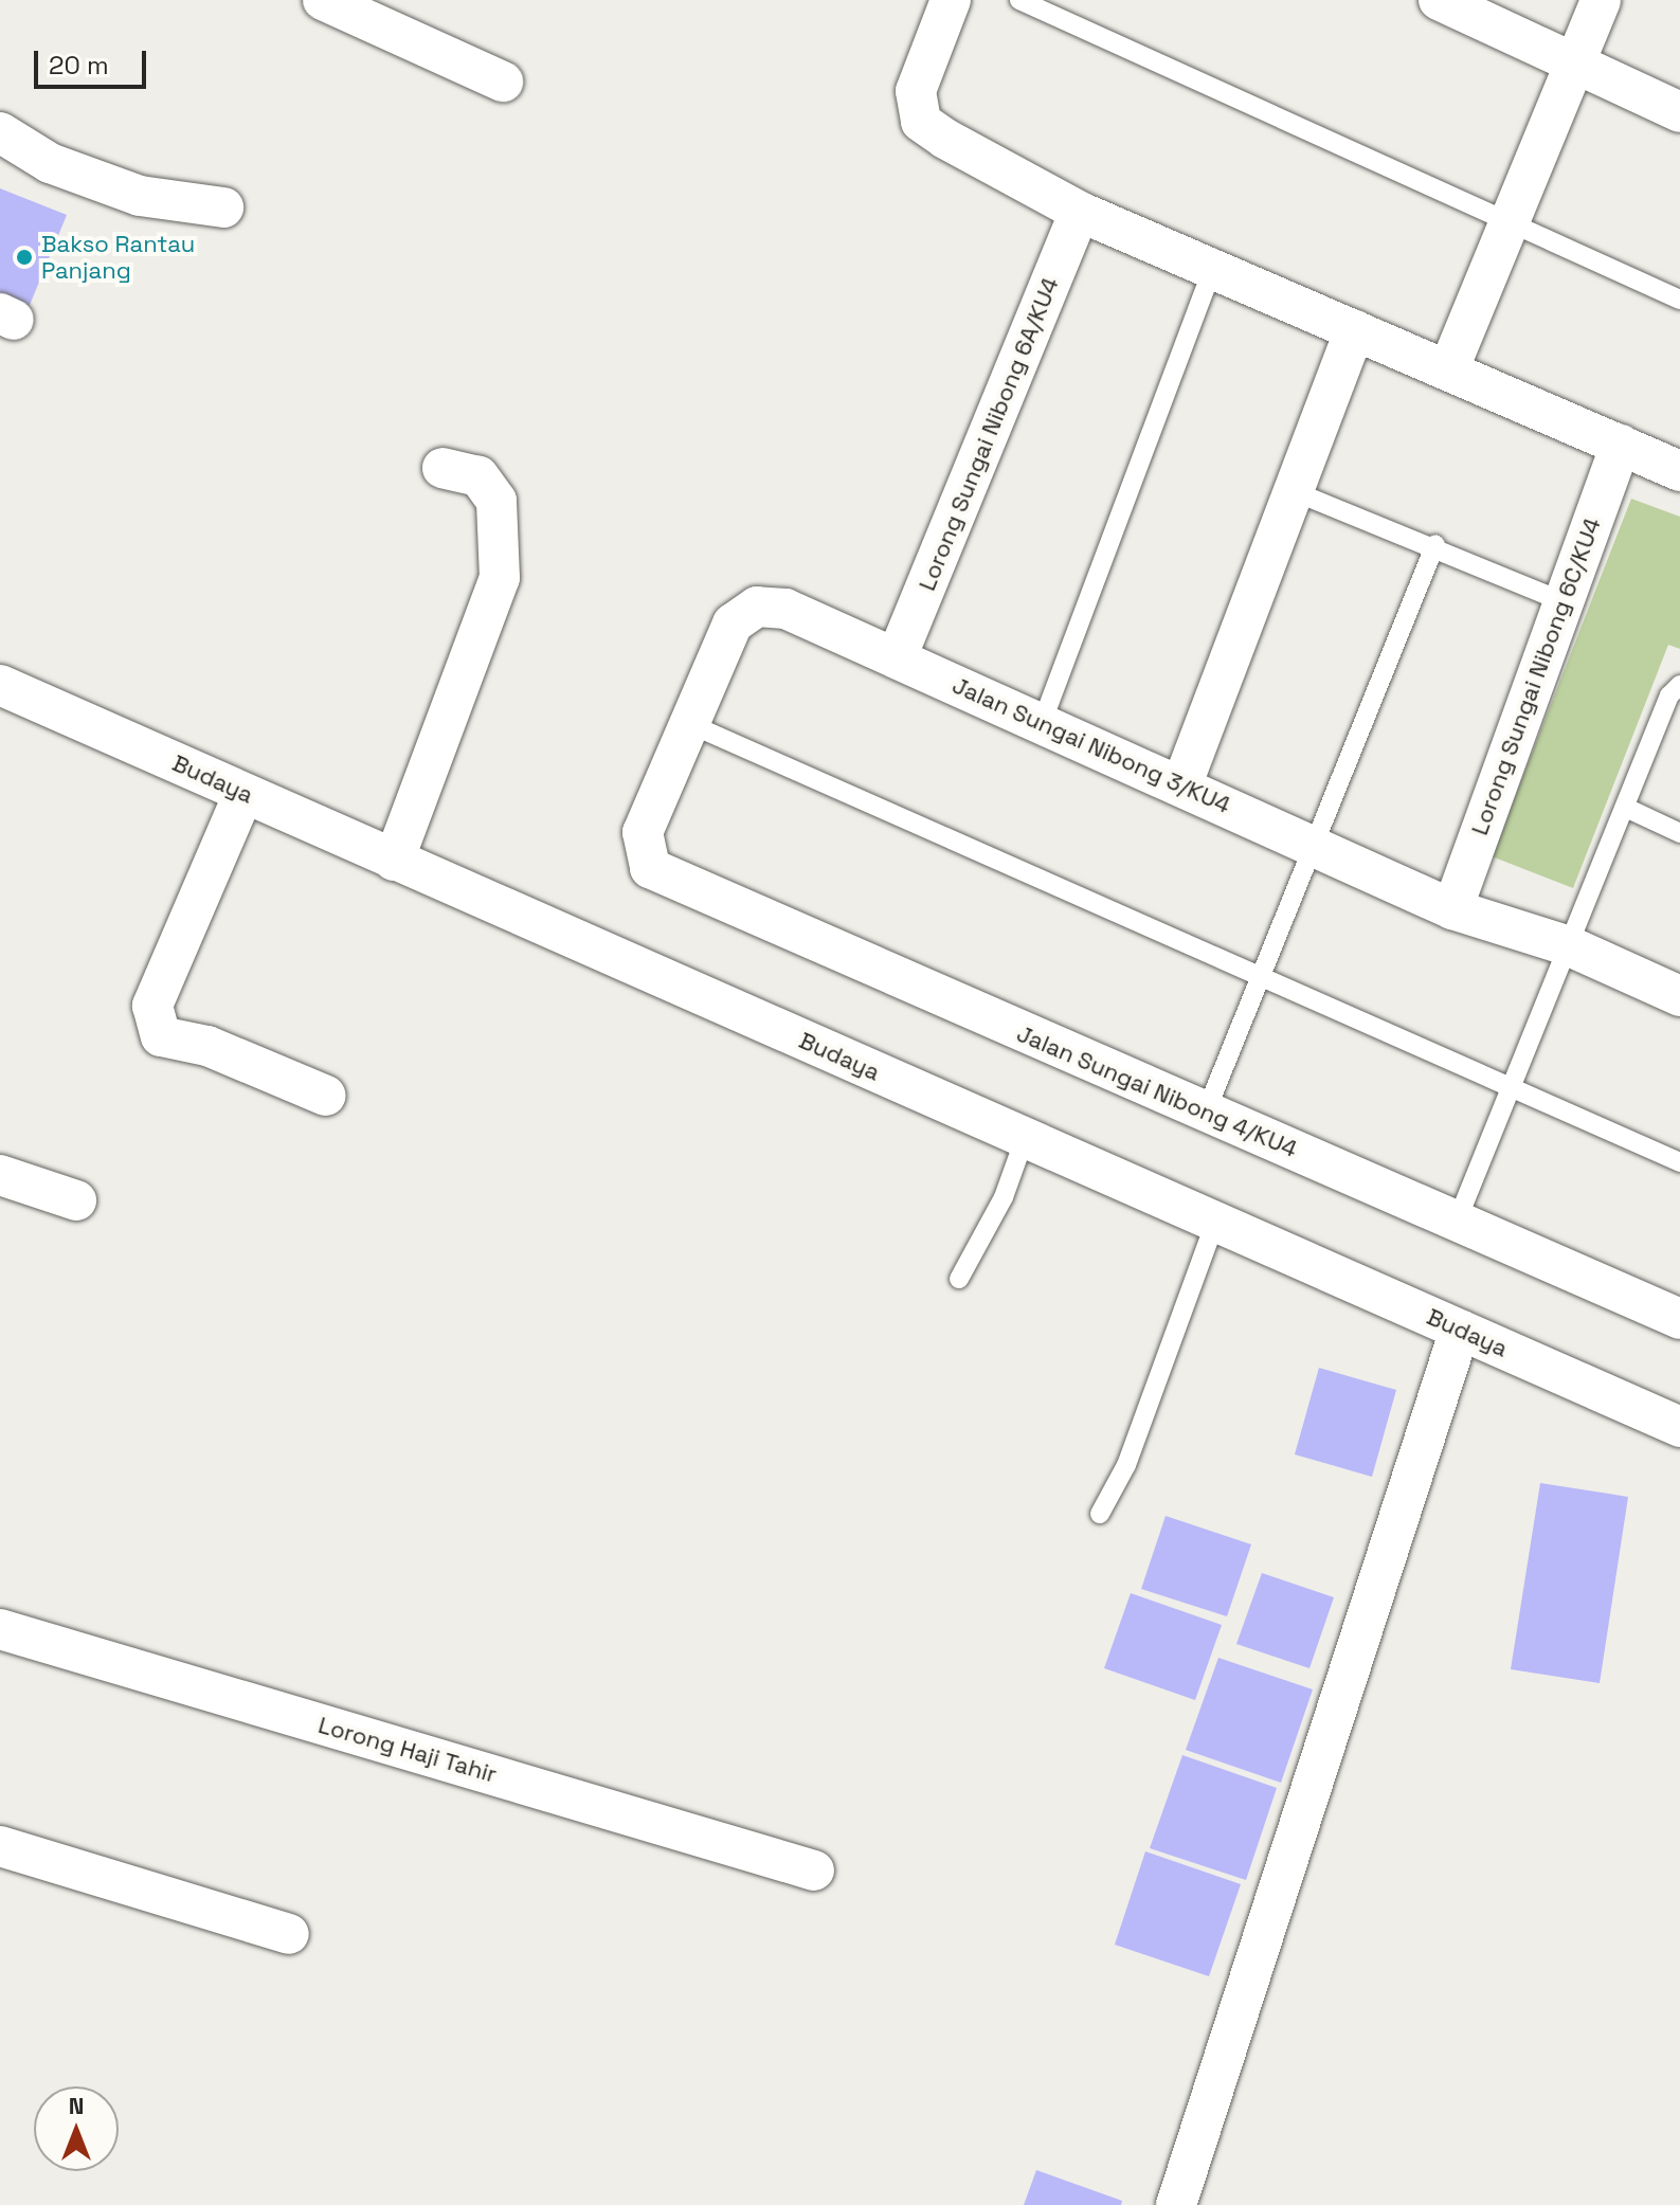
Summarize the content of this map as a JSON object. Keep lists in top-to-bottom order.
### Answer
{
  "streets": {
    "street": [
      "Lorong Sungai Nibong 6A/KU4",
      "Lorong Sungai Nibong 6C/KU4",
      "Jalan Sungai Nibong 3/KU4",
      "Budaya",
      "Jalan Sungai Nibong 4/KU4",
      "Lorong Haji Tahir"
    ]
  },
  "crossings": [
    ["Lorong Sungai Nibong 6A/KU4", "Jalan Sungai Nibong 3/KU4"],
    ["Lorong Sungai Nibong 6C/KU4", "Jalan Sungai Nibong 3/KU4"],
    ["Jalan Sungai Nibong 3/KU4", "Jalan Sungai Nibong 4/KU4"]
  ],
  "places": ["Bakso Rantau Panjang"],
  "scale_bar": "20 m",
  "north": "top"
}
